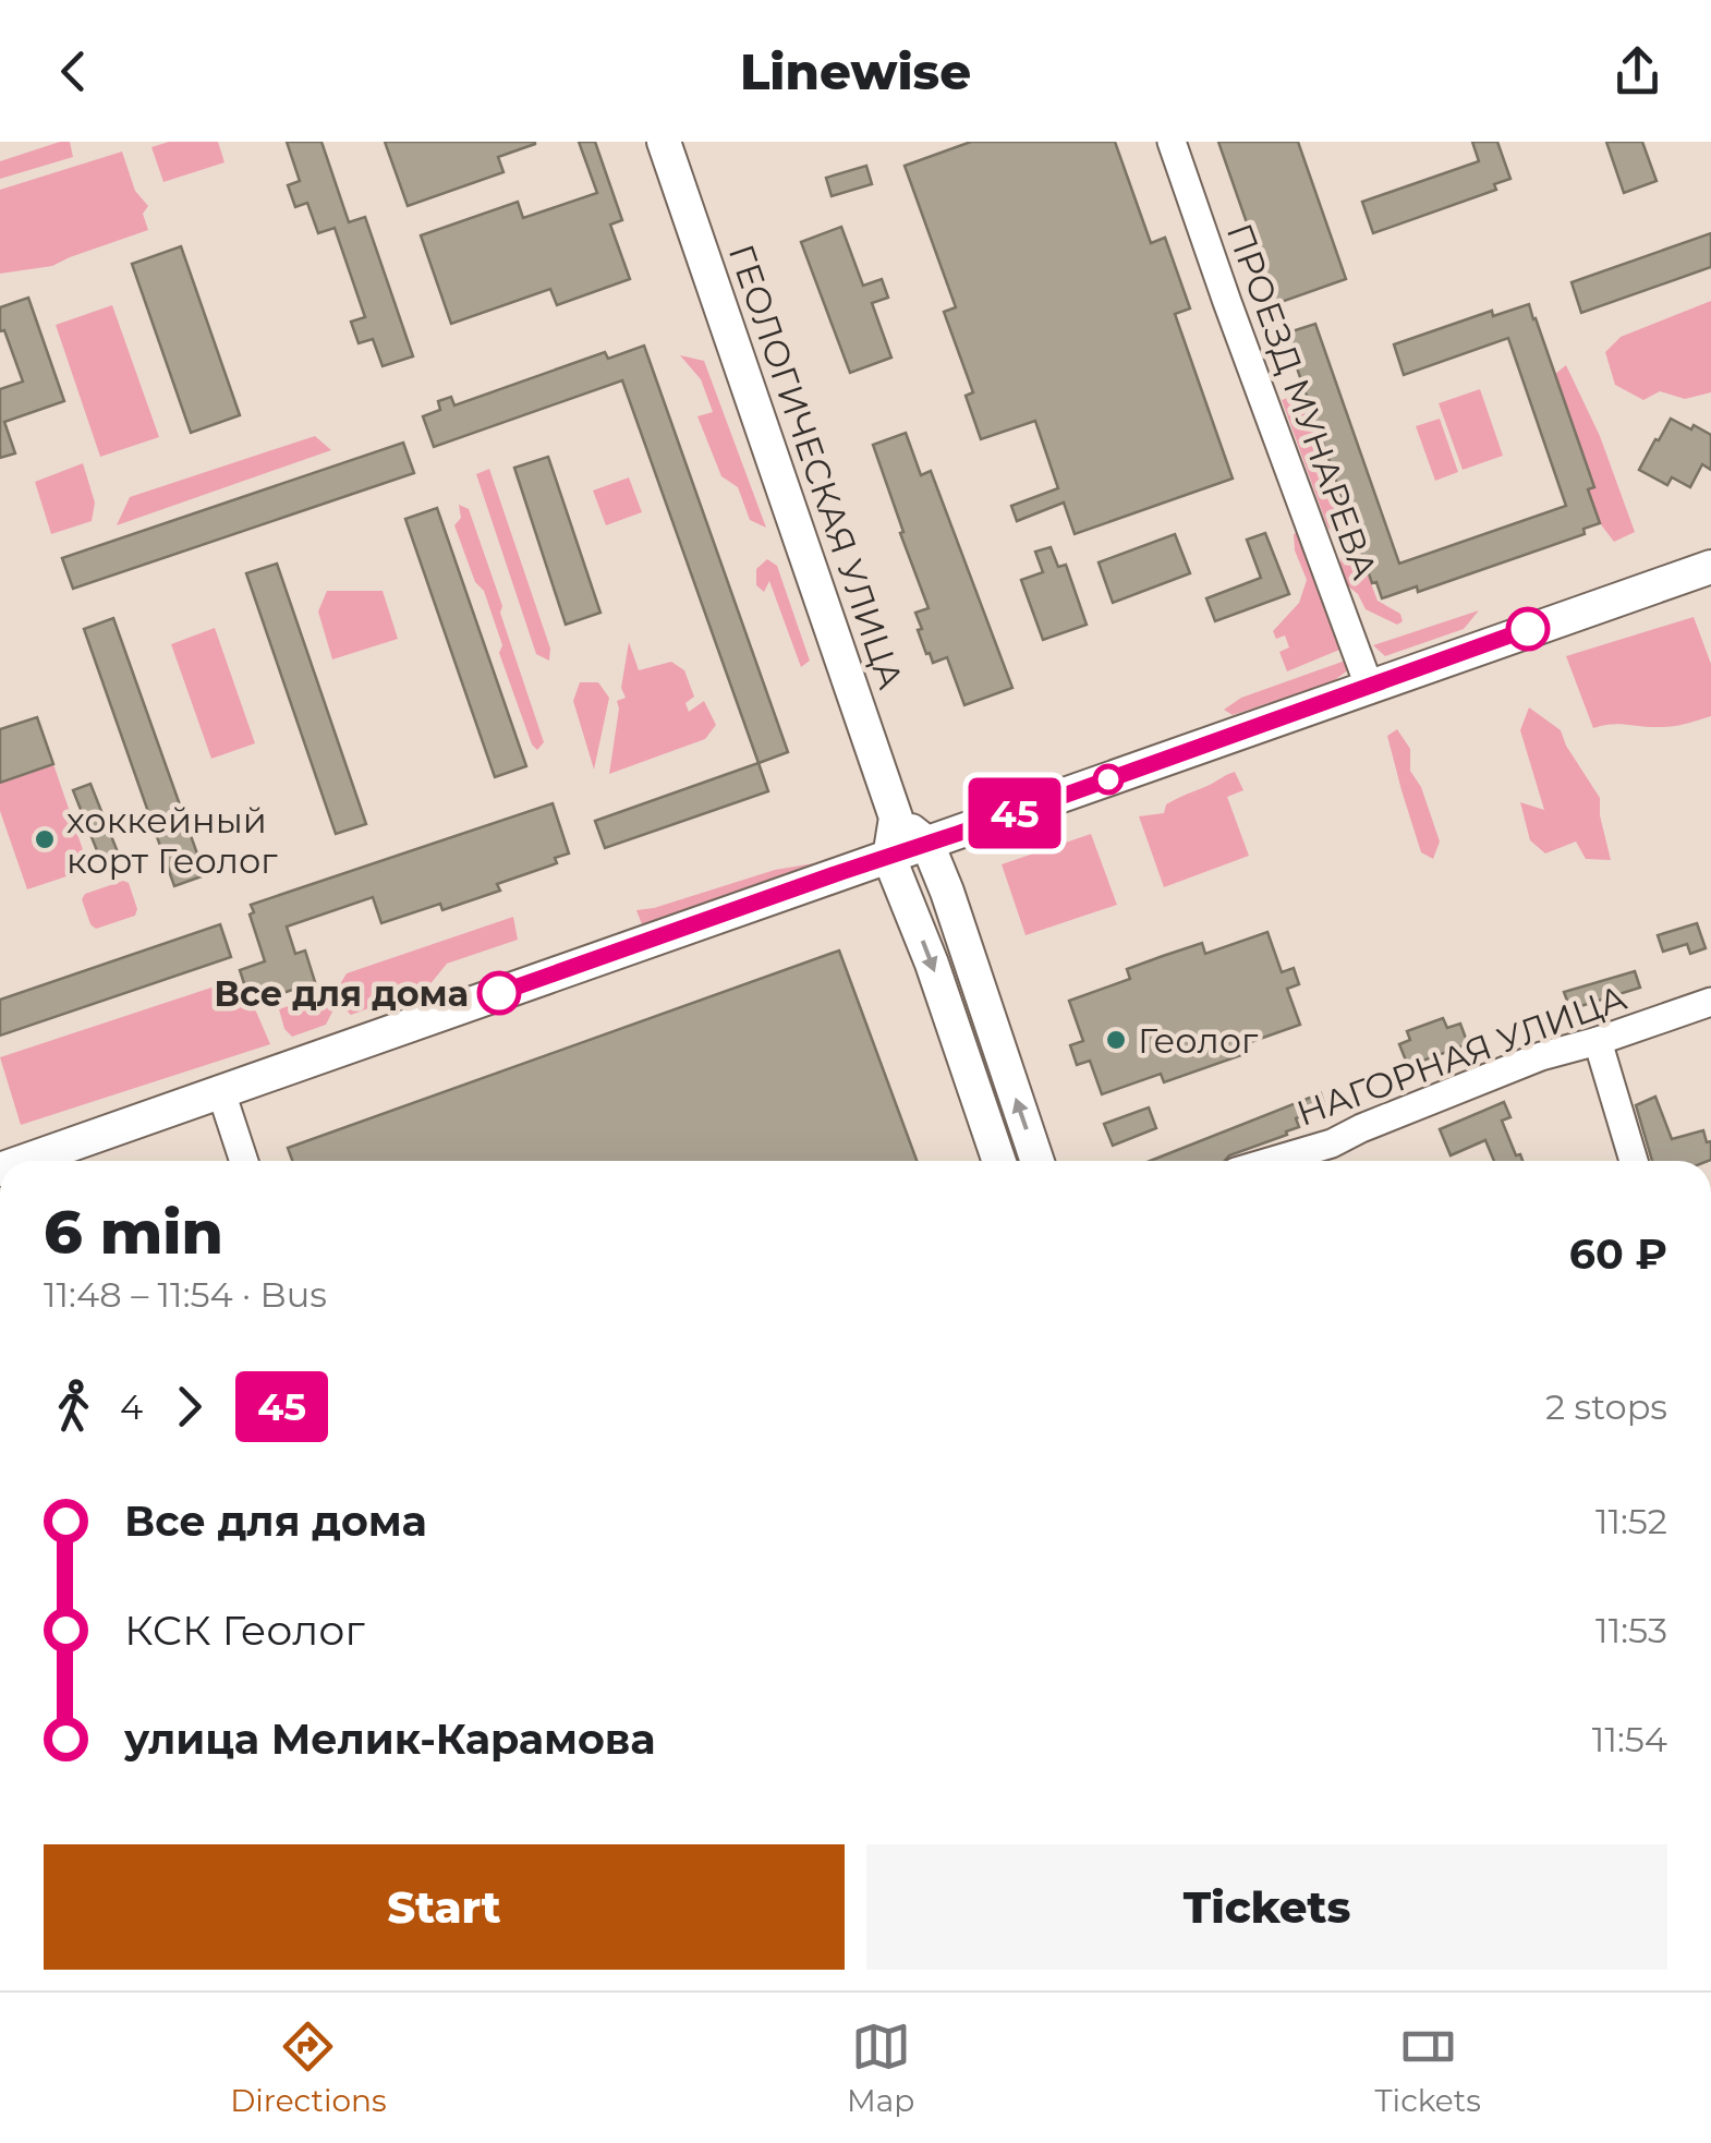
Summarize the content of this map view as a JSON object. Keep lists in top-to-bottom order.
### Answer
{
  "streets": {
    "main road": ["ГЕОЛОГИЧЕСКАЯ УЛИЦА"],
    "street": ["ПРОЕЗД МУНАРЕВА", "НАГОРНАЯ УЛИЦА"]
  },
  "places": ["хоккейный корт Геолог", "Все для дома", "Геолог"],
  "lines": ["bus line 45"],
  "page": {
    "header": "Linewise",
    "on_map": "45",
    "heading": ["6 min", "11:48 – 11:54 · Bus", "60 ₽"],
    "legs": ["4", "45", "2 stops"],
    "list": [
      {
        "name": "Все для дома",
        "value": "11:52"
      },
      {
        "name": "КСК Геолог",
        "value": "11:53"
      },
      {
        "name": "улица Мелик-Карамова",
        "value": "11:54"
      }
    ],
    "buttons": ["Start", "Tickets"],
    "tabs": ["Directions", "Map", "Tickets"]
  }
}
